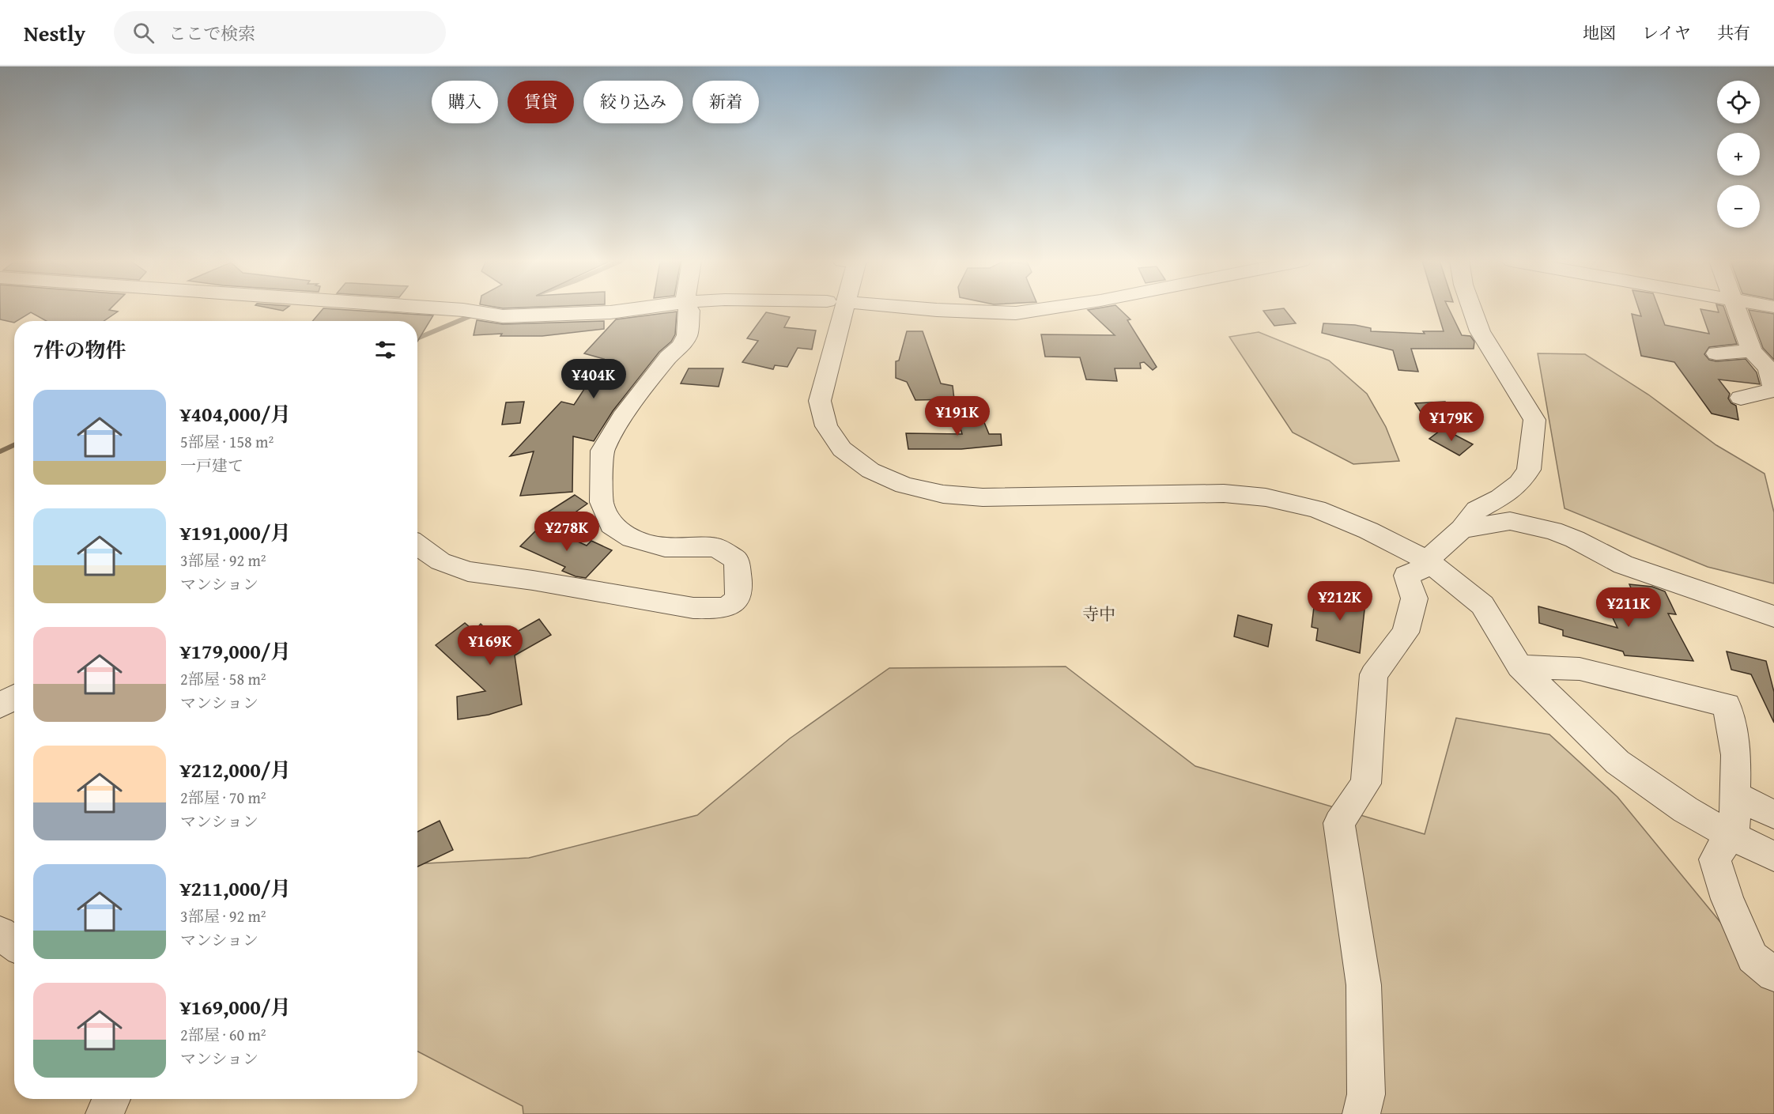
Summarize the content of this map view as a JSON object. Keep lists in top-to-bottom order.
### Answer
{
  "districts": ["寺中"],
  "page": {
    "header": "Nestly",
    "search": "ここで検索",
    "nav": ["地図", "レイヤ", "共有"],
    "map_buttons": ["+", "−"],
    "chip": [
      "購入",
      "賃貸",
      "絞り込み",
      "新着"
    ],
    "heading": "7件の物件",
    "price": [
      "¥404K",
      "¥191K",
      "¥179K",
      "¥278K",
      "¥212K",
      "¥211K",
      "¥169K"
    ],
    "list": [
      {
        "name": "¥404,000/月",
        "note": "5部屋 · 158 m² · 一戸建て"
      },
      {
        "name": "¥191,000/月",
        "note": "3部屋 · 92 m² · マンション"
      },
      {
        "name": "¥179,000/月",
        "note": "2部屋 · 58 m² · マンション"
      },
      {
        "name": "¥212,000/月",
        "note": "2部屋 · 70 m² · マンション"
      },
      {
        "name": "¥211,000/月",
        "note": "3部屋 · 92 m² · マンション"
      },
      {
        "name": "¥169,000/月",
        "note": "2部屋 · 60 m² · マンション"
      }
    ]
  }
}
